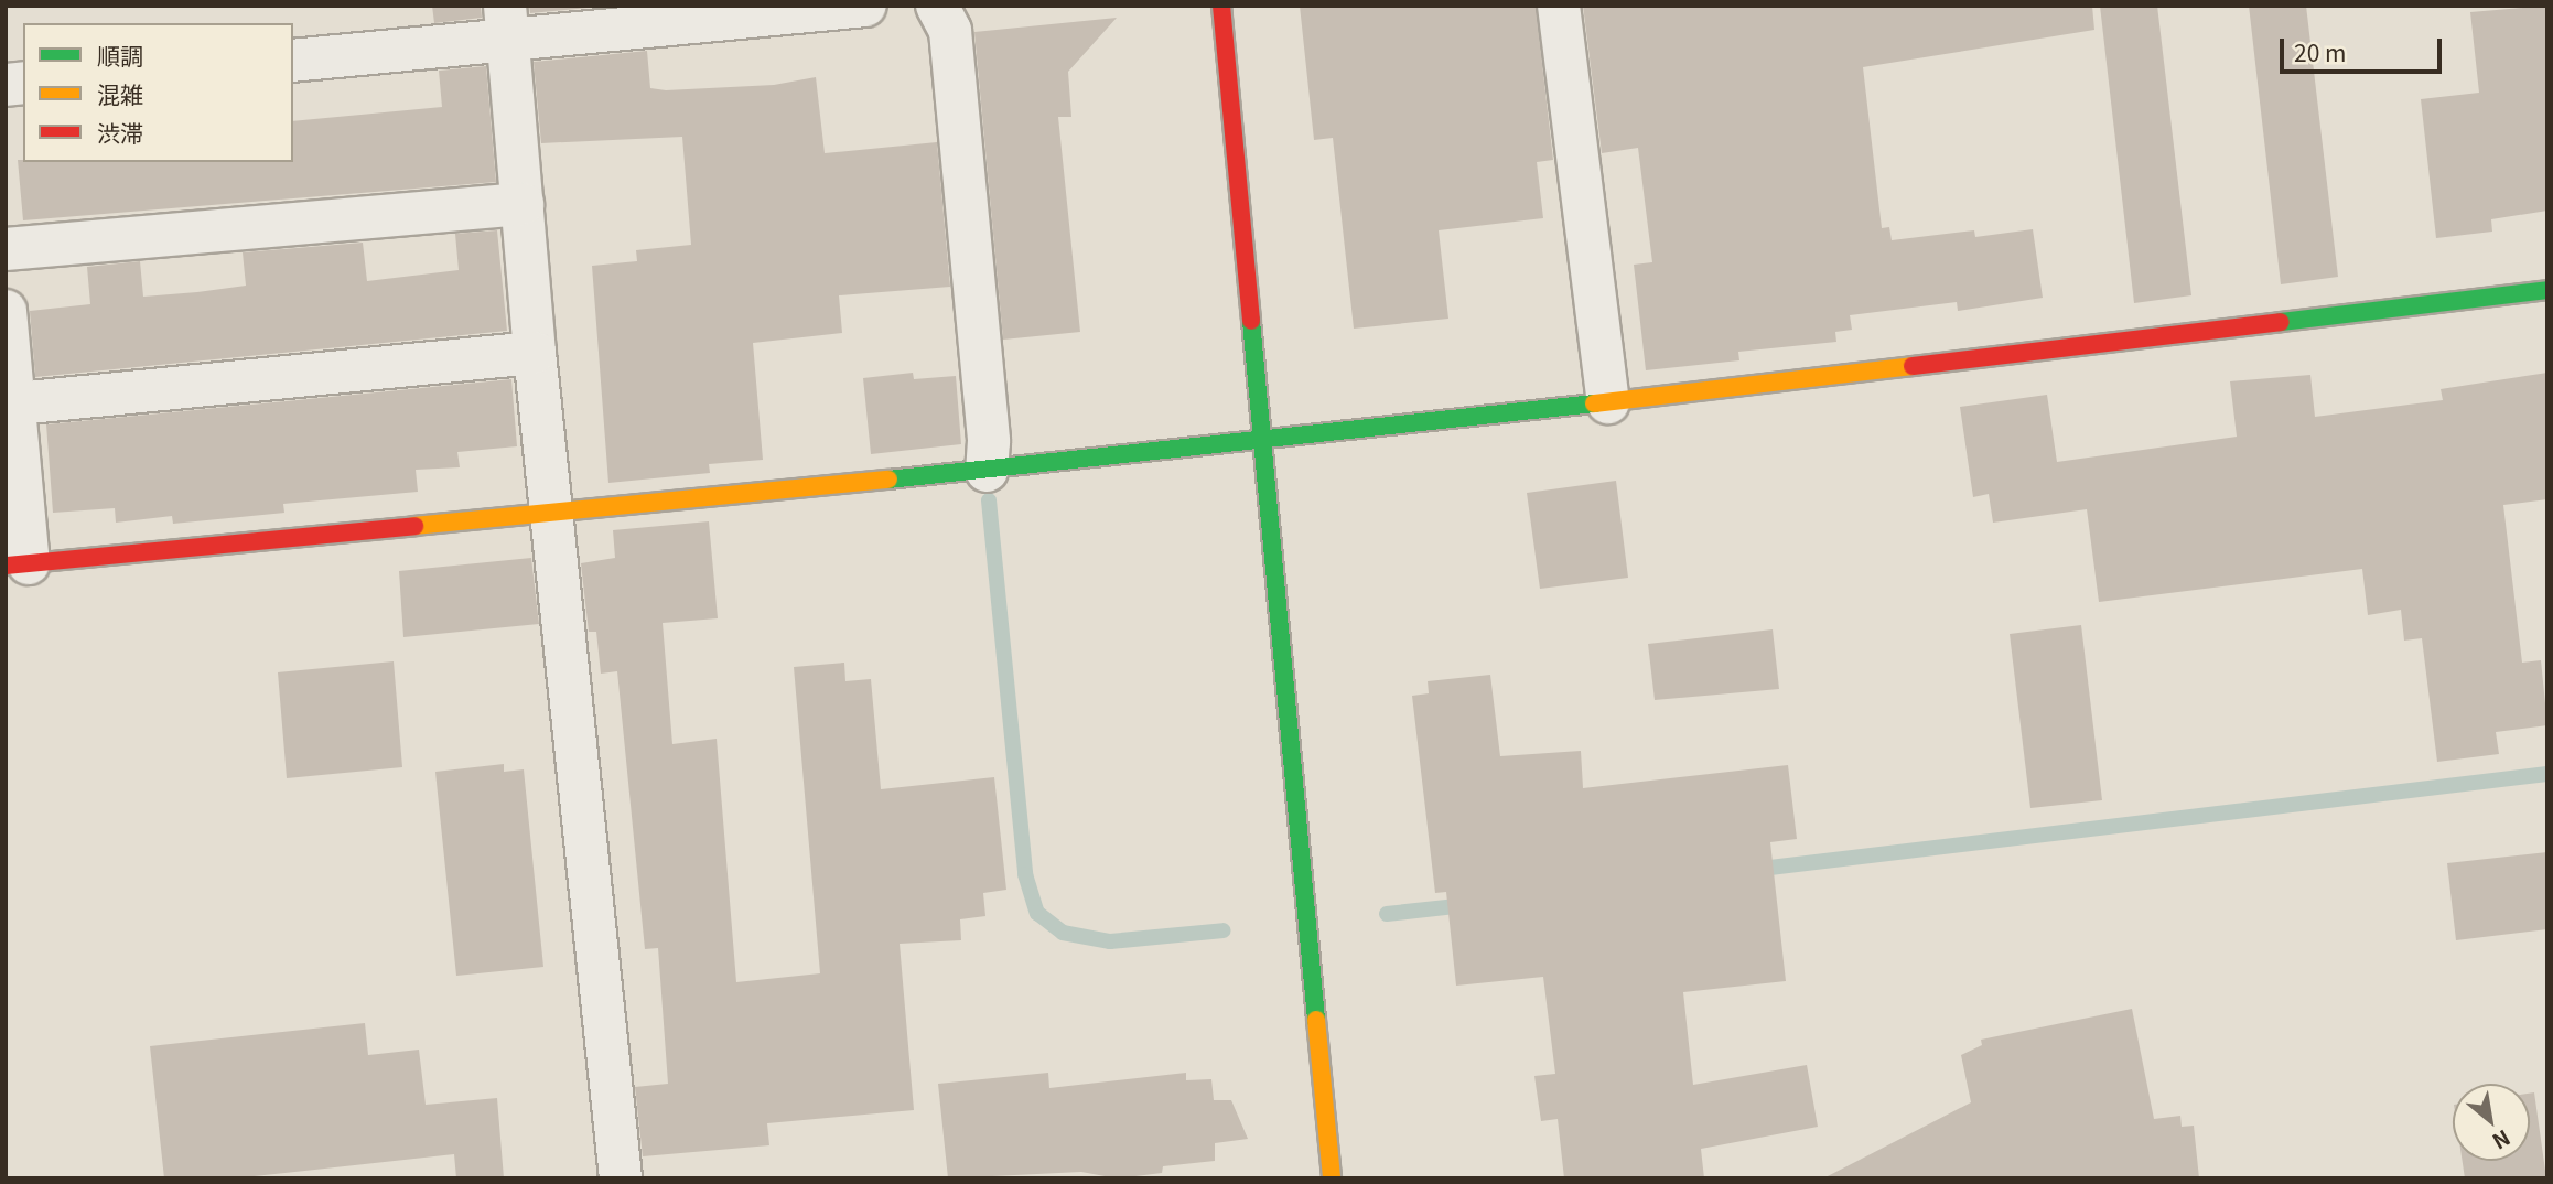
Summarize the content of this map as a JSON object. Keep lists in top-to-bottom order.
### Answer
{
  "legend": ["順調", "混雑", "渋滞"],
  "scale_bar": "20 m",
  "north": "bottom right"
}
